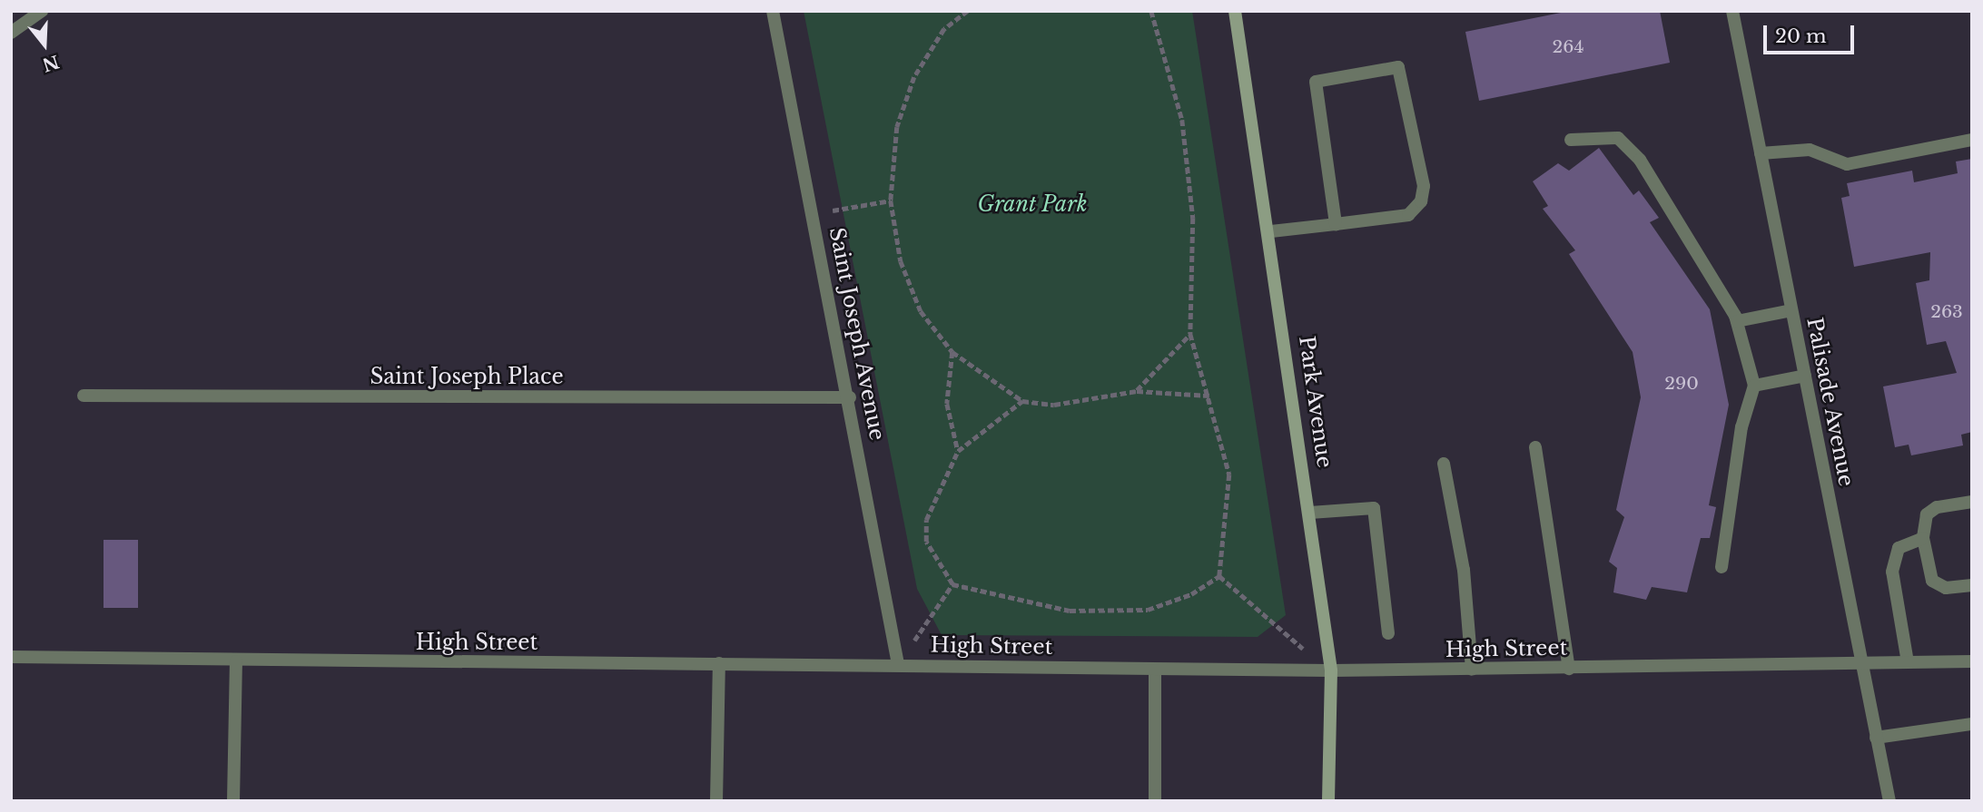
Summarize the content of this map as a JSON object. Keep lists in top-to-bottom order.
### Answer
{
  "streets": {
    "street": [
      "Saint Joseph Avenue",
      "Saint Joseph Place",
      "Park Avenue",
      "Palisade Avenue",
      "High Street"
    ]
  },
  "crossings": [
    ["Saint Joseph Avenue", "Saint Joseph Place"],
    ["Saint Joseph Avenue", "High Street"],
    ["Park Avenue", "High Street"],
    ["Palisade Avenue", "High Street"]
  ],
  "parks": ["Grant Park"],
  "house_numbers": ["264", "263", "290"],
  "scale_bar": "20 m",
  "north": "bottom"
}
